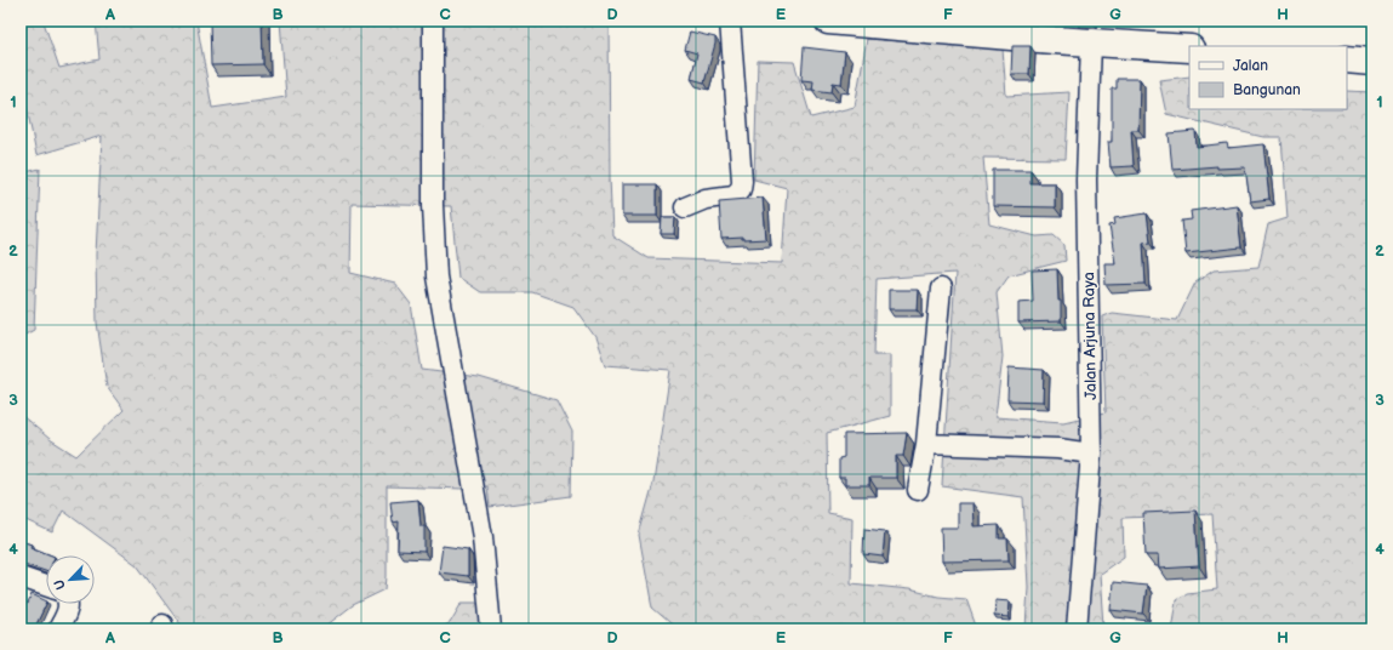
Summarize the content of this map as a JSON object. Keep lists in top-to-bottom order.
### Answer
{
  "streets": {
    "street": ["Jalan Arjuna Raya"]
  },
  "legend": ["Jalan", "Bangunan"],
  "north": "bottom left",
  "grid": {
    "columns": [
      "A",
      "B",
      "C",
      "D",
      "E",
      "F",
      "G",
      "H"
    ],
    "rows": [
      "1",
      "2",
      "3",
      "4"
    ]
  }
}
